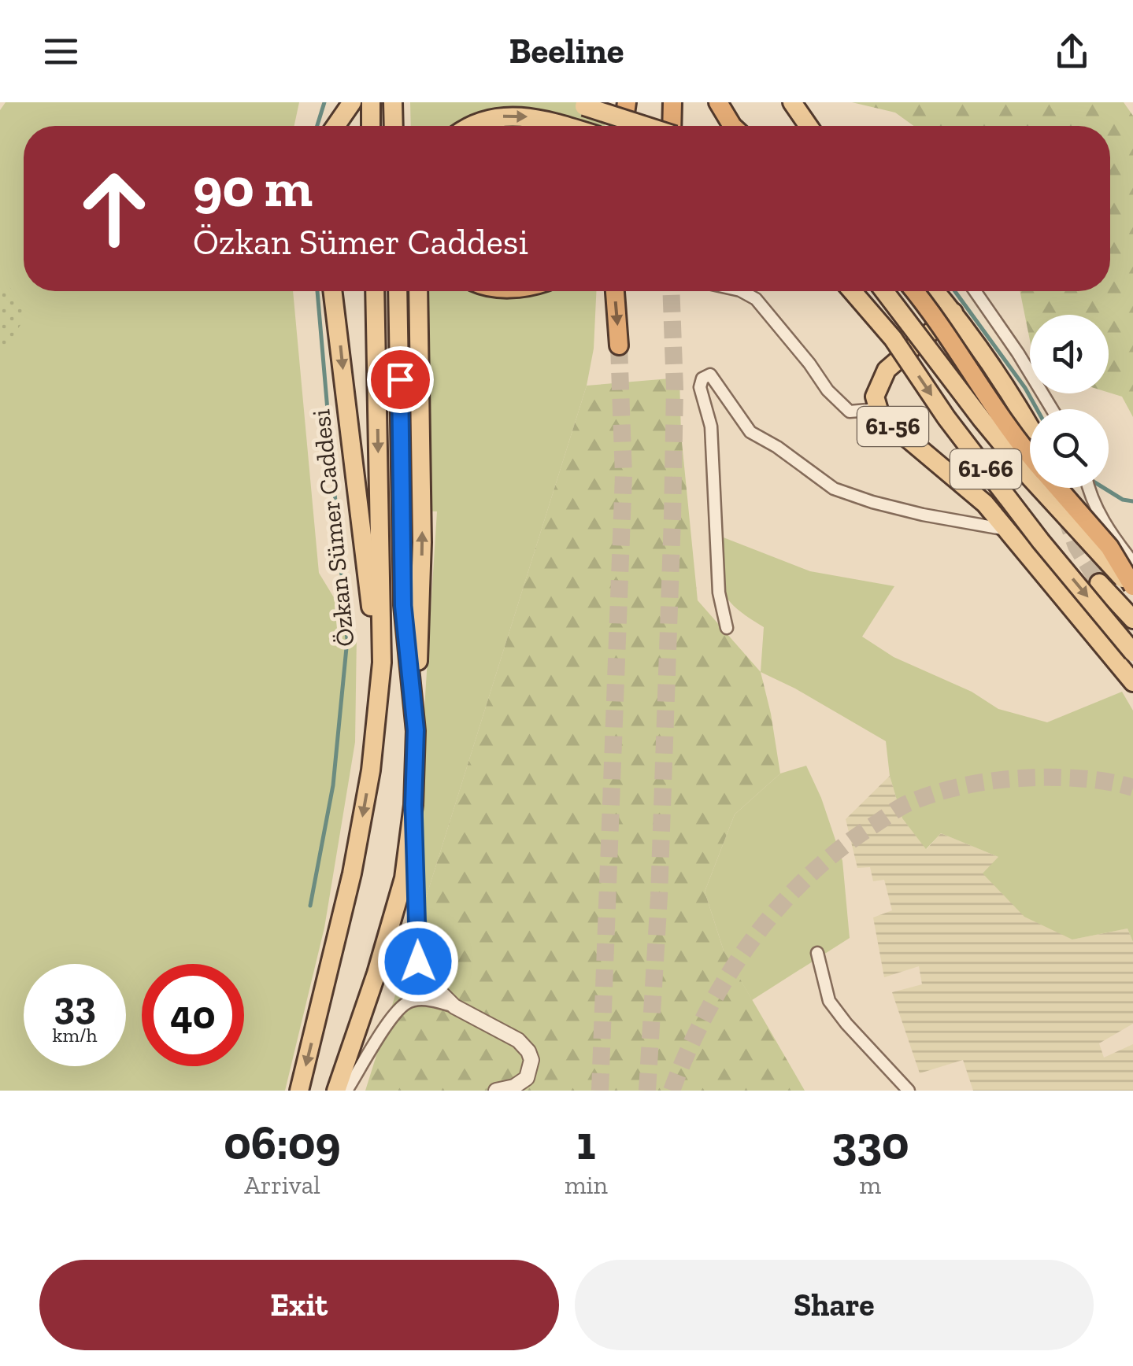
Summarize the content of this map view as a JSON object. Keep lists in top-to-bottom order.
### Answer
{
  "streets": {
    "main road": ["61-56", "61-66", "Özkan Sümer Caddesi"]
  },
  "page": {
    "header": "Beeline",
    "turn": ["90 m", "Özkan Sümer Caddesi"],
    "speed": "33 km/h",
    "limit": "40",
    "eta": [
      "06:09",
      "Arrival",
      "1",
      "min",
      "330",
      "m"
    ],
    "buttons": ["Exit", "Share"]
  }
}
